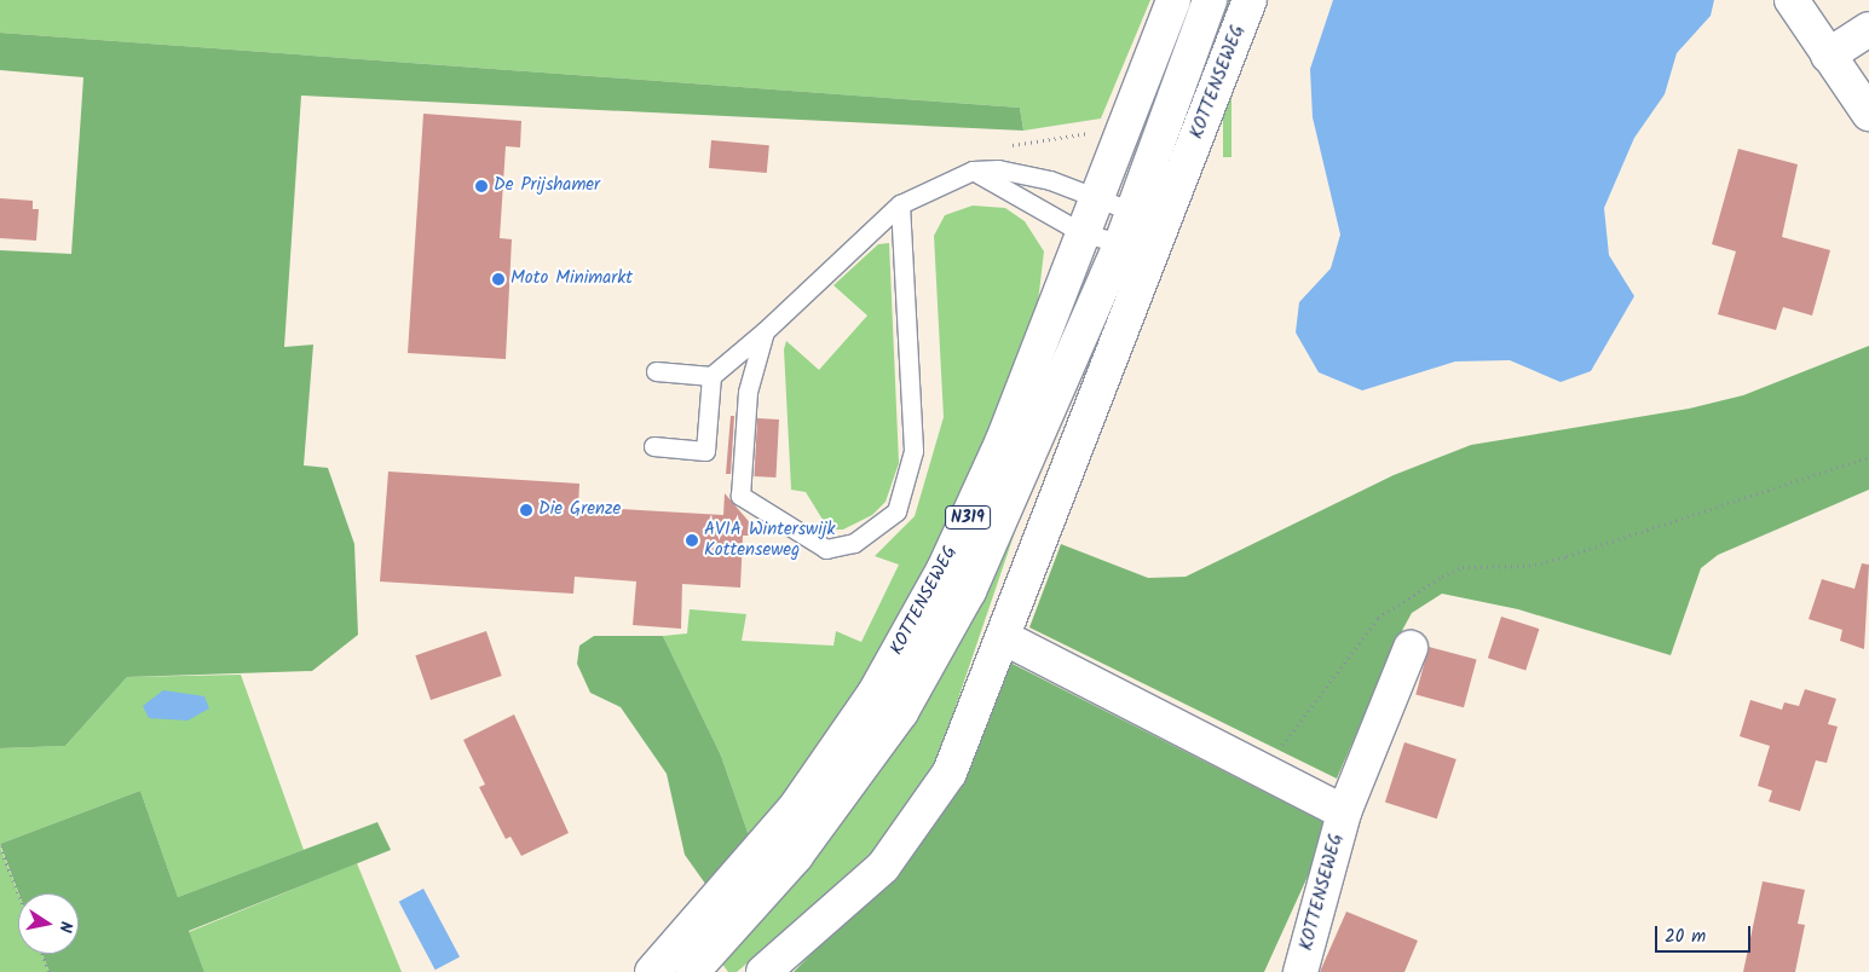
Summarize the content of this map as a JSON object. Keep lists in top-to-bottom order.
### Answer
{
  "streets": {
    "main road": ["KOTTENSEWEG", "N319"]
  },
  "places": [
    "De Prijshamer",
    "Moto Minimarkt",
    "Die Grenze",
    "AVIA Winterswijk Kottenseweg"
  ],
  "scale_bar": "20 m",
  "north": "right"
}
